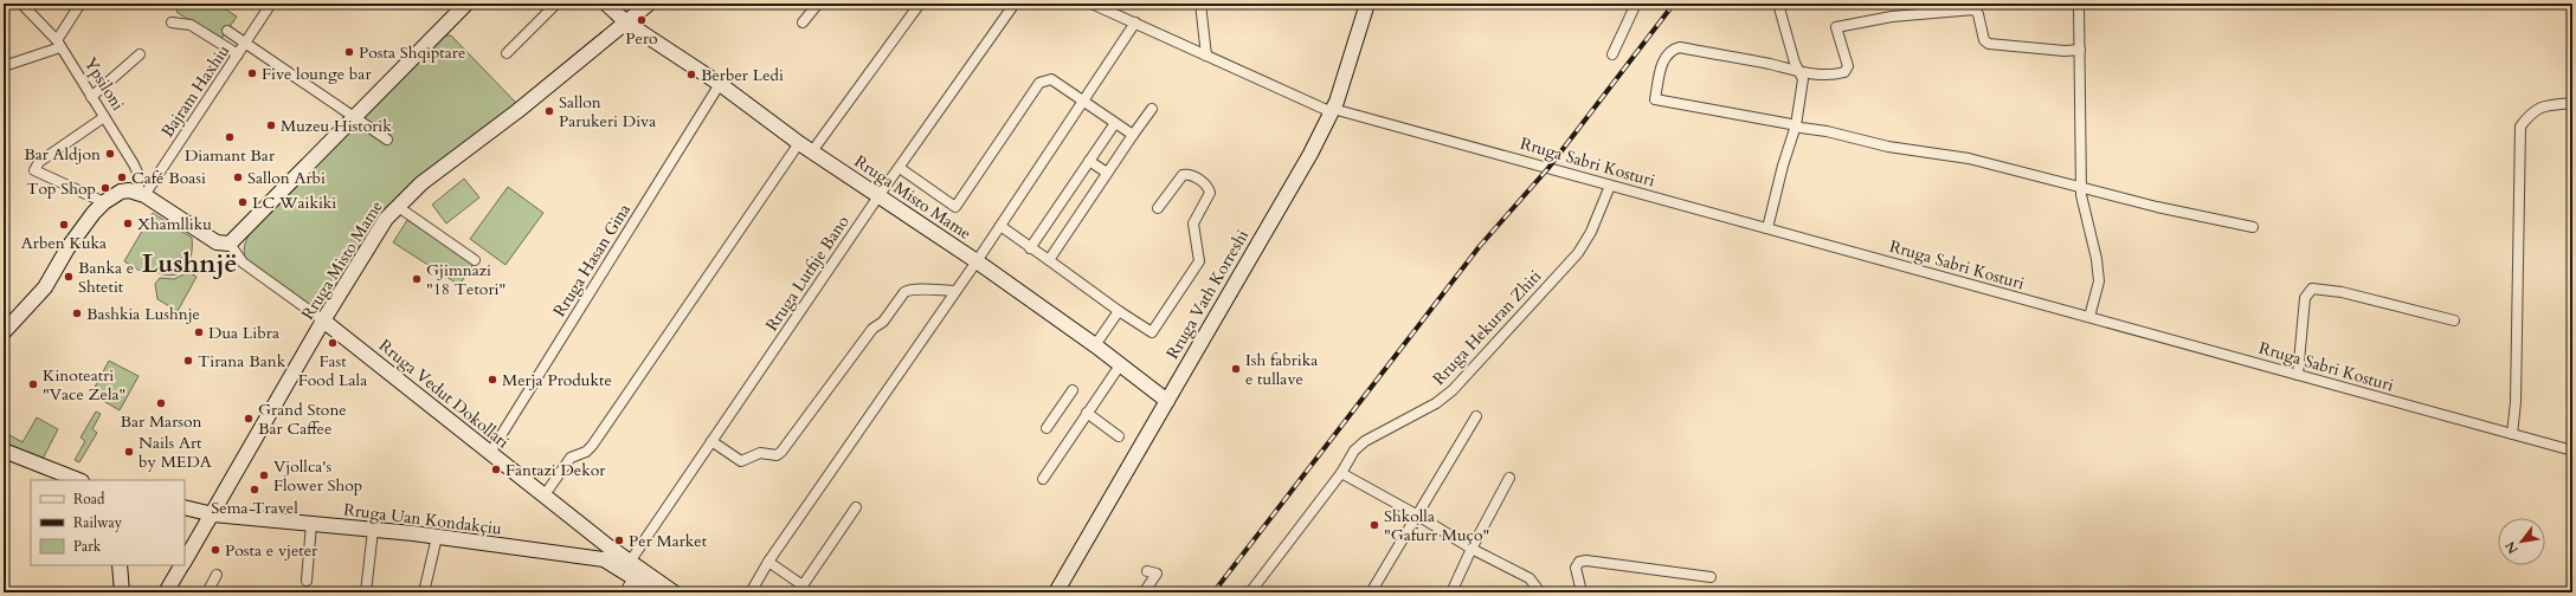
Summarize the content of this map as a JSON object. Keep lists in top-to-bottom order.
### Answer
{
  "streets": {
    "main road": [
      "Rruga Misto Mame",
      "Rruga Vath Korreshi",
      "Rruga Vedut Dokollari",
      "Rruga Uan Kondakçiu"
    ],
    "street": [
      "Ypsiloni",
      "Bajram Haxhiu",
      "Rruga Sabri Kosturi",
      "Rruga Hasan Gina",
      "Rruga Lutfije Bano",
      "Rruga Hekuran Zhiti"
    ]
  },
  "crossings": [
    ["Ypsiloni", "Bajram Haxhiu"],
    ["Rruga Sabri Kosturi", "Rruga Vath Korreshi"],
    ["Rruga Sabri Kosturi", "Rruga Hekuran Zhiti"],
    ["Rruga Misto Mame", "Rruga Hasan Gina"],
    ["Rruga Misto Mame", "Rruga Lutfije Bano"],
    ["Rruga Misto Mame", "Rruga Vath Korreshi"],
    ["Rruga Misto Mame", "Rruga Vedut Dokollari"],
    ["Rruga Misto Mame", "Rruga Uan Kondakçiu"],
    ["Rruga Hasan Gina", "Rruga Vedut Dokollari"],
    ["Rruga Lutfije Bano", "Rruga Vedut Dokollari"],
    ["Rruga Lutfije Bano", "Rruga Uan Kondakçiu"],
    ["Rruga Vedut Dokollari", "Rruga Uan Kondakçiu"]
  ],
  "districts": ["Lushnjë"],
  "places": [
    "Pero",
    "Posta Shqiptare",
    "Five lounge bar",
    "Berber Ledi",
    "Sallon Parukeri Diva",
    "Muzeu Historik",
    "Diamant Bar",
    "Bar Aldjon",
    "Café Boasi",
    "Sallon Arbi",
    "Top Shop",
    "LC Waikiki",
    "Xhamlliku",
    "Arben Kuka",
    "Banka e Shtetit",
    "Gjimnazi \"18 Tetori\"",
    "Bashkia Lushnje",
    "Dua Libra",
    "Fast Food Lala",
    "Tirana Bank",
    "Ish fabrika e tullave",
    "Merja Produkte",
    "Kinoteatri \"Vace Zela\"",
    "Bar Marson",
    "Grand Stone Bar Caffee",
    "Nails Art by MEDA",
    "Fantazi Dekor",
    "Vjollca's Flower Shop",
    "Sema Travel",
    "Shkolla \"Gafurr Muço\"",
    "Per Market",
    "Posta e vjeter"
  ],
  "legend": ["Road", "Railway", "Park"],
  "north": "bottom left"
}
